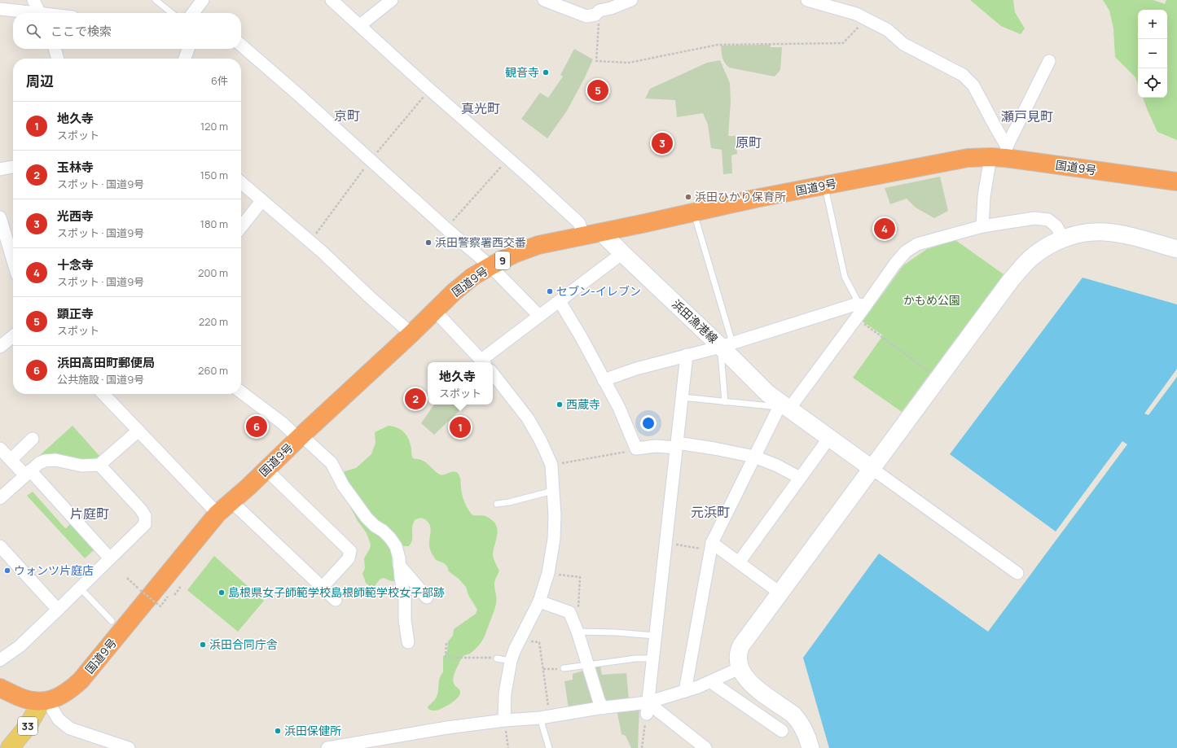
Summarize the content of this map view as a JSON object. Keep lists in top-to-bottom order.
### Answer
{
  "streets": {
    "highway": ["国道9号", "9"],
    "main road": ["33"],
    "street": ["浜田漁港線"]
  },
  "crossings": [
    ["国道9号", "浜田漁港線"],
    ["国道9号", "33"]
  ],
  "districts": [
    "真光町",
    "京町",
    "瀬戸見町",
    "原町",
    "元浜町",
    "片庭町"
  ],
  "parks": ["かもめ公園"],
  "places": [
    "観音寺",
    "浜田ひかり保育所",
    "浜田警察署西交番",
    "セブン-イレブン",
    "西蔵寺",
    "ウォンツ片庭店",
    "島根県女子師範学校島根師範学校女子部跡",
    "浜田合同庁舎",
    "浜田保健所"
  ],
  "page": {
    "map_buttons": ["+", "−"],
    "search": "ここで検索",
    "heading": ["周辺", "6件"],
    "pins": [
      "5",
      "3",
      "4",
      "2",
      "6",
      "1"
    ],
    "list": [
      {
        "mark": "1",
        "name": "地久寺",
        "note": "スポット",
        "value": "120 m"
      },
      {
        "mark": "2",
        "name": "玉林寺",
        "note": "スポット · 国道9号",
        "value": "150 m"
      },
      {
        "mark": "3",
        "name": "光西寺",
        "note": "スポット · 国道9号",
        "value": "180 m"
      },
      {
        "mark": "4",
        "name": "十念寺",
        "note": "スポット · 国道9号",
        "value": "200 m"
      },
      {
        "mark": "5",
        "name": "顕正寺",
        "note": "スポット",
        "value": "220 m"
      },
      {
        "mark": "6",
        "name": "浜田高田町郵便局",
        "note": "公共施設 · 国道9号",
        "value": "260 m"
      }
    ],
    "popup": ["地久寺", "スポット"]
  }
}
